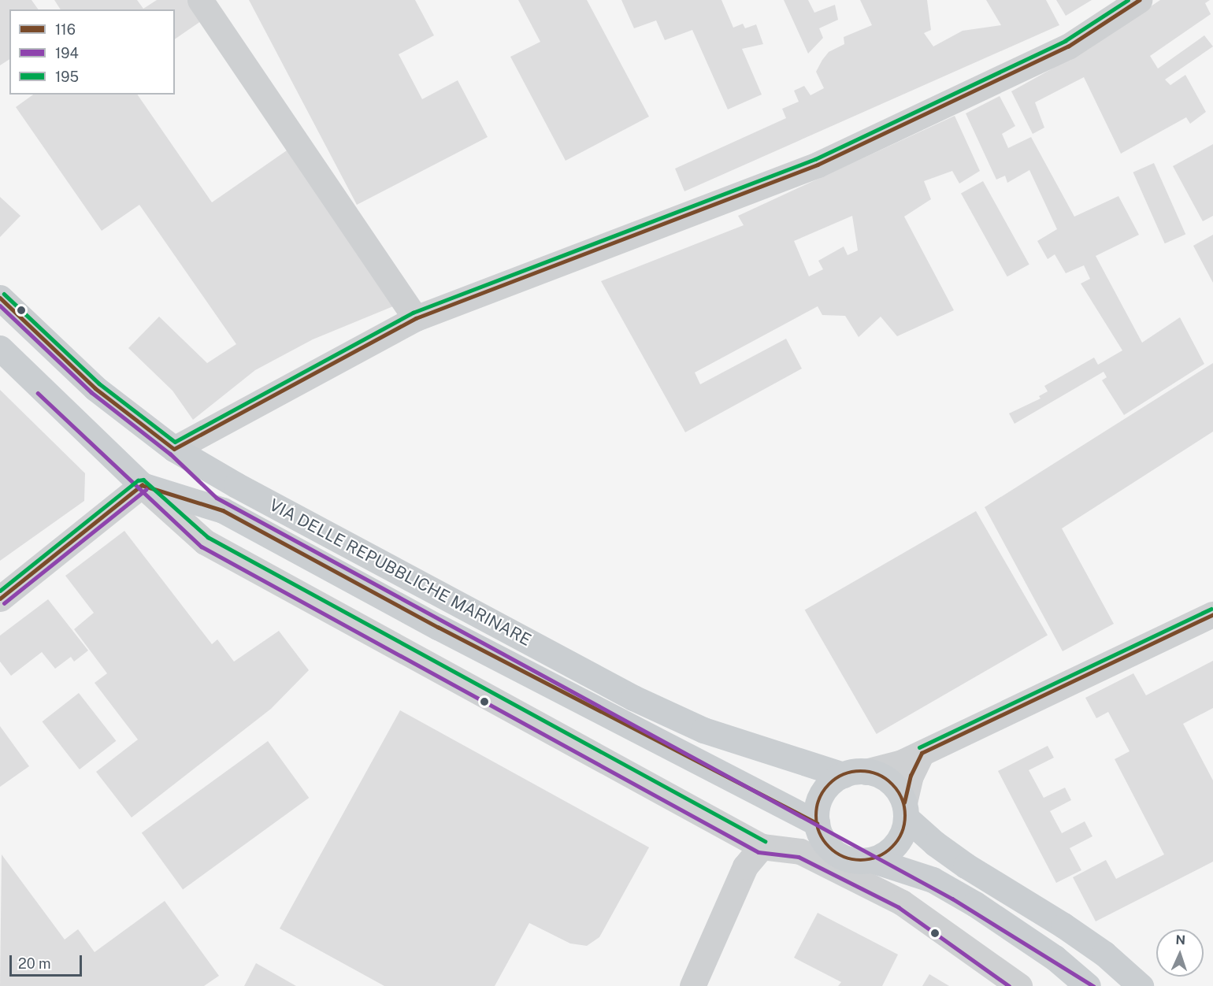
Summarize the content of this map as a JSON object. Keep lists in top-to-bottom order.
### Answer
{
  "streets": {
    "main road": ["VIA DELLE REPUBBLICHE MARINARE"]
  },
  "lines": ["transit line 116", "transit line 195", "transit line 194"],
  "legend": ["116", "194", "195"],
  "scale_bar": "20 m",
  "north": "top"
}
